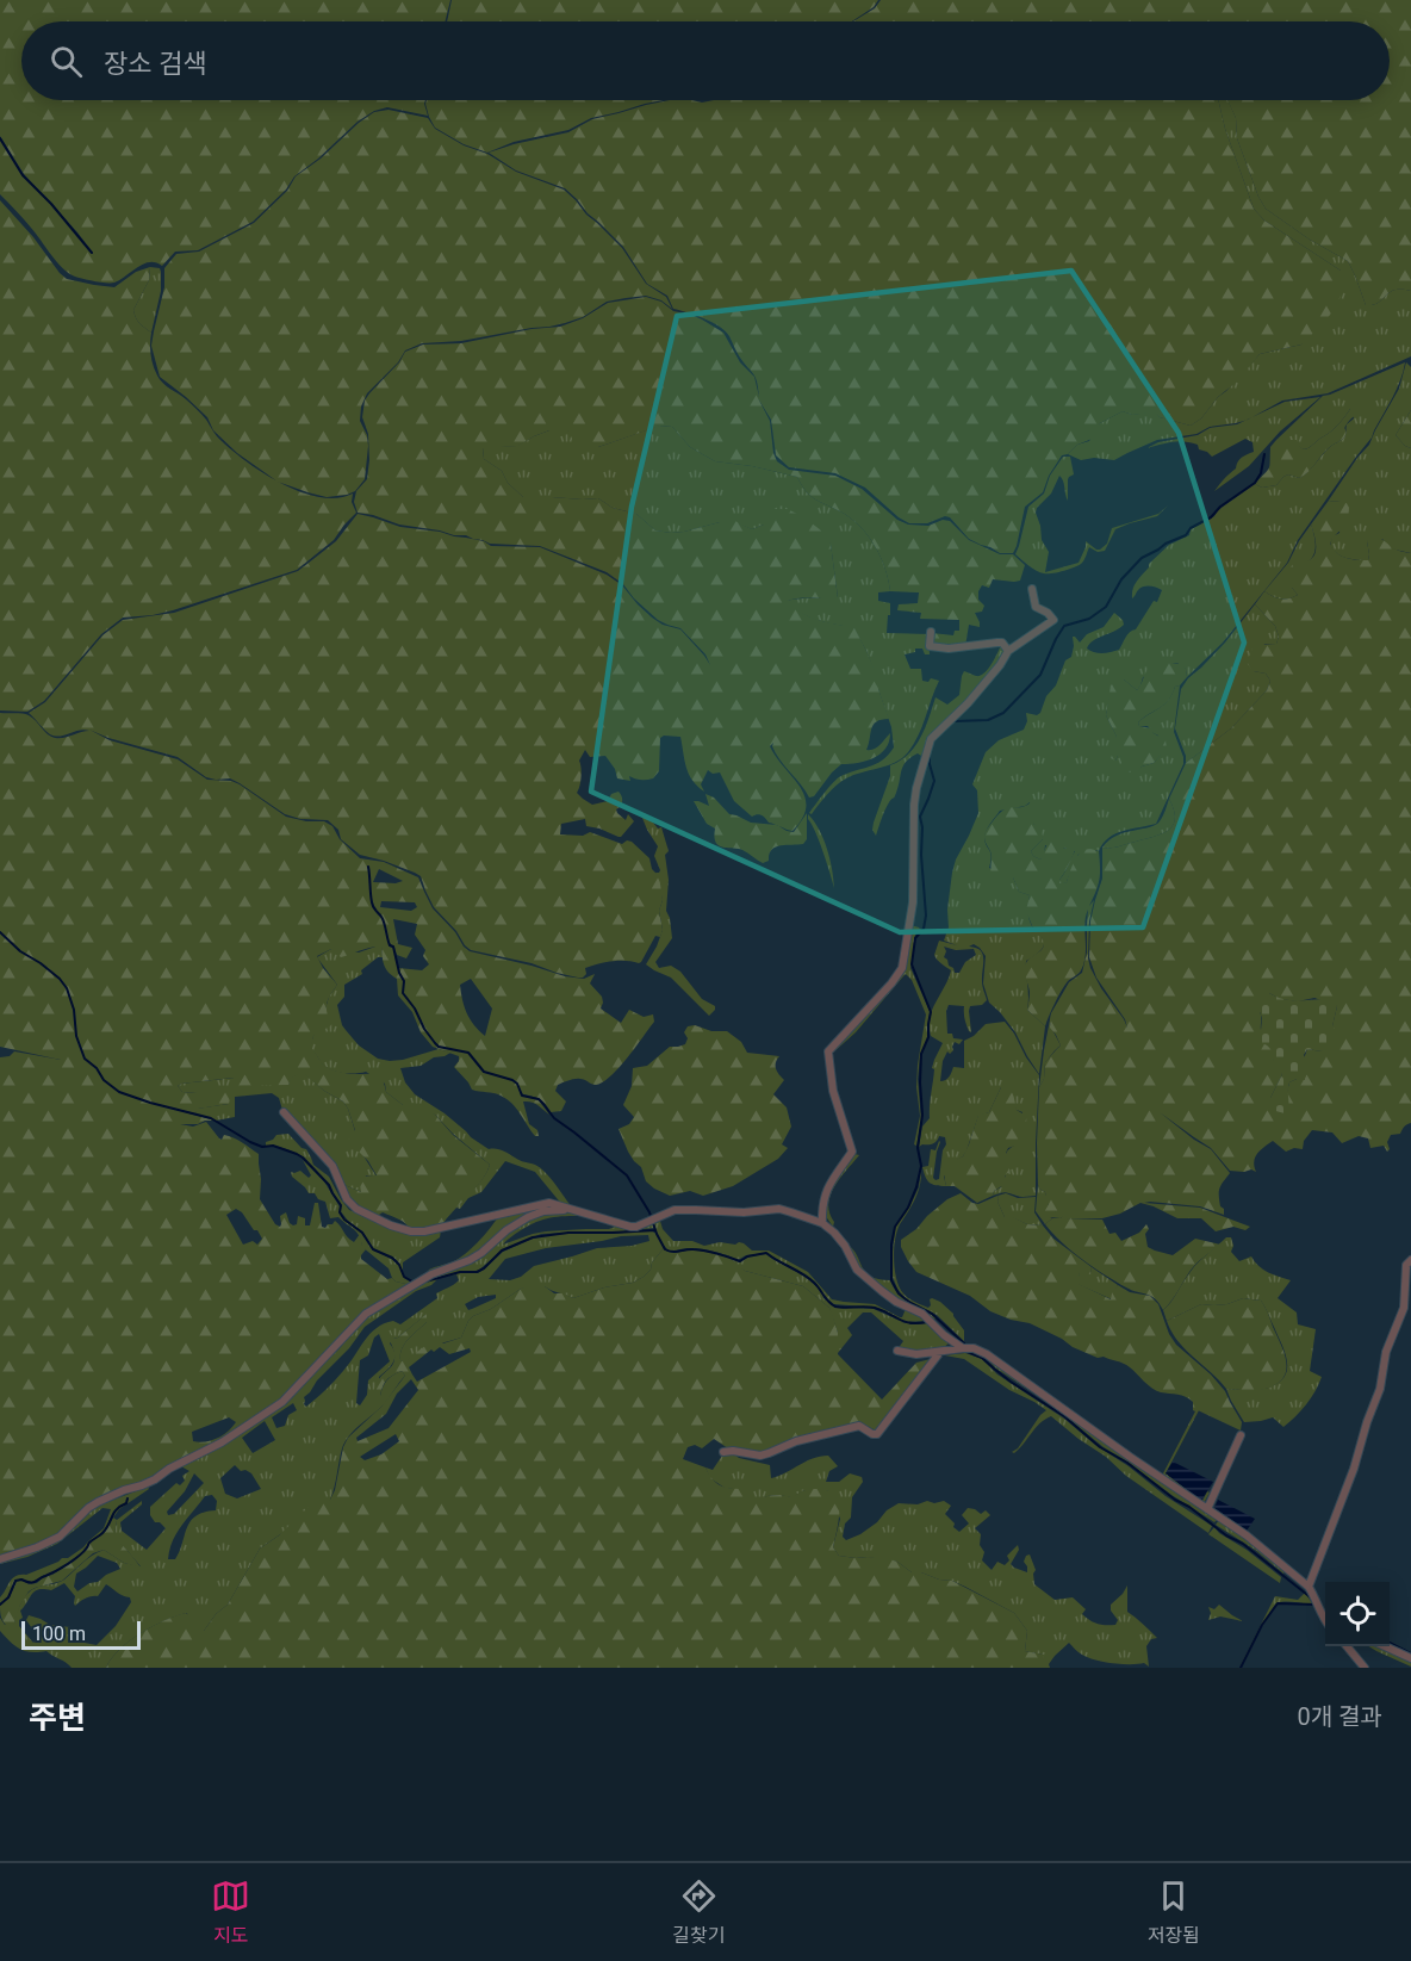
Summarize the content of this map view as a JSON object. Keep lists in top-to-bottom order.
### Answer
{
  "scale_bar": "100 m",
  "page": {
    "search": "장소 검색",
    "scale": "100 m",
    "heading": ["주변", "0개 결과"],
    "nav": ["지도", "길찾기", "저장됨"]
  }
}
